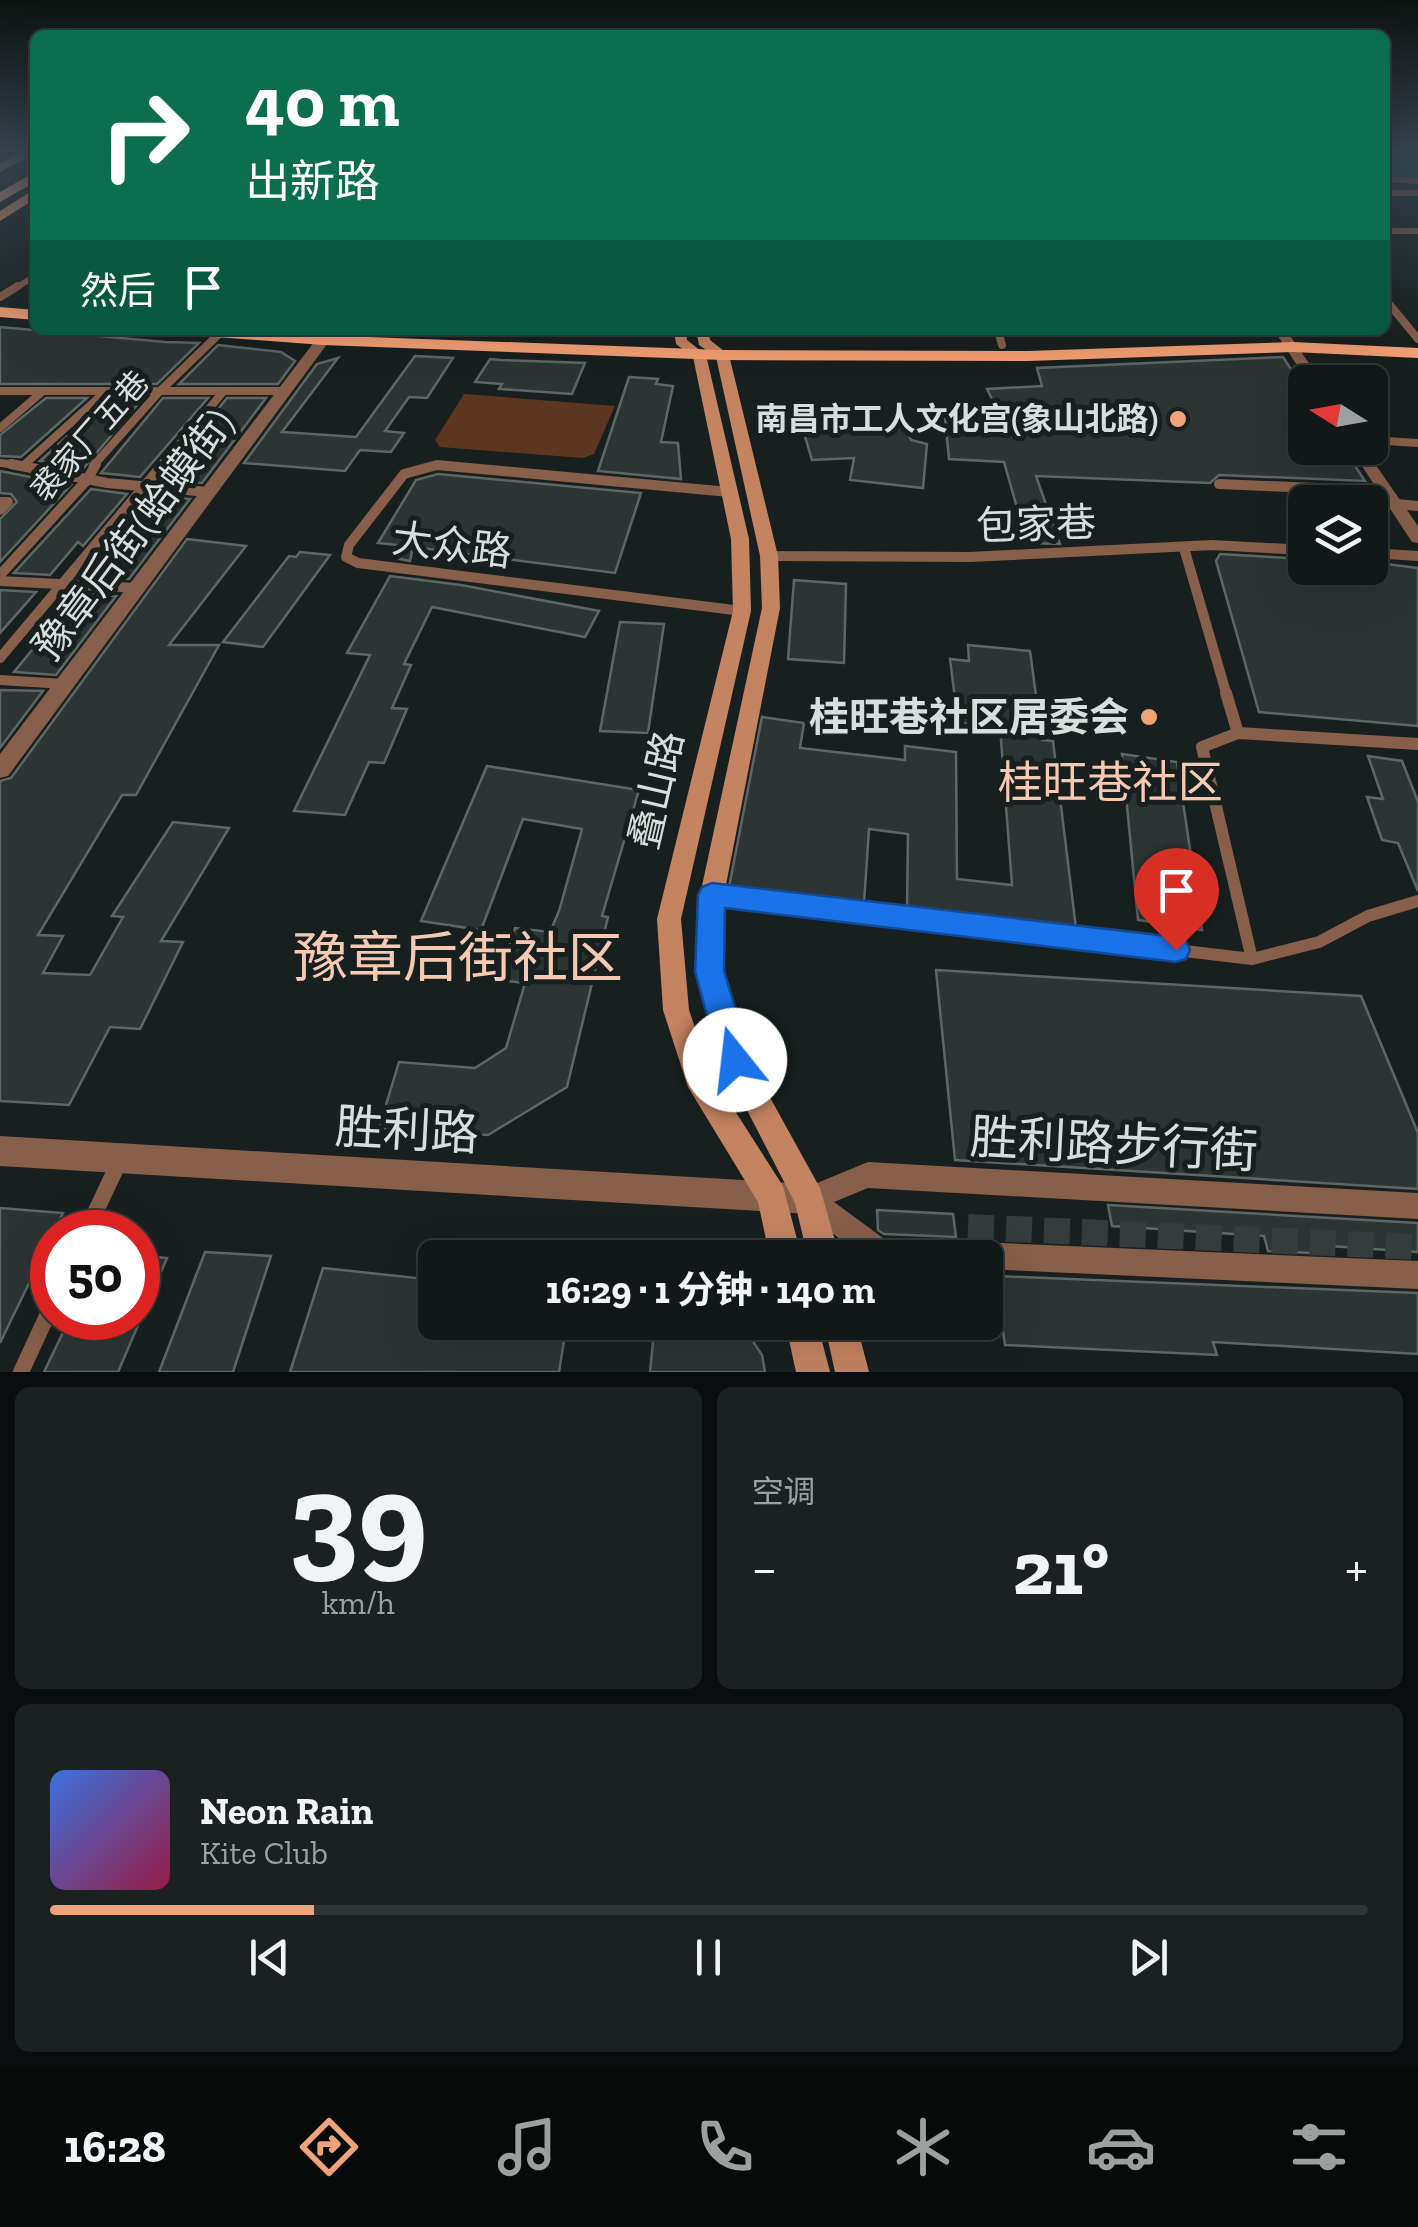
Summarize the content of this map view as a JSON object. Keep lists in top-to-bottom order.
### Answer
{
  "streets": {
    "main road": ["叠山路"],
    "street": ["豫章后街(蛤蟆街)", "胜利路", "胜利路步行街"],
    "lane": ["裘家厂五巷", "包家巷", "大众路"]
  },
  "crossings": [
    ["包家巷", "叠山路"],
    ["大众路", "叠山路"],
    ["叠山路", "胜利路"],
    ["叠山路", "胜利路步行街"],
    ["胜利路", "胜利路步行街"]
  ],
  "districts": ["桂旺巷社区", "豫章后街社区"],
  "places": ["南昌市工人文化宫(象山北路)", "桂旺巷社区居委会"],
  "north": "left",
  "page": {
    "turn": ["40 m", "出新路"],
    "then": "然后",
    "limit": "50",
    "trip": "16:29 · 1 分钟 · 140 m",
    "tile": [
      ["39", "km/h"],
      "空调"
    ],
    "heat": ["−", "21°", "+"],
    "song": ["Neon Rain", "Kite Club"],
    "tabs": "16:28"
  }
}
